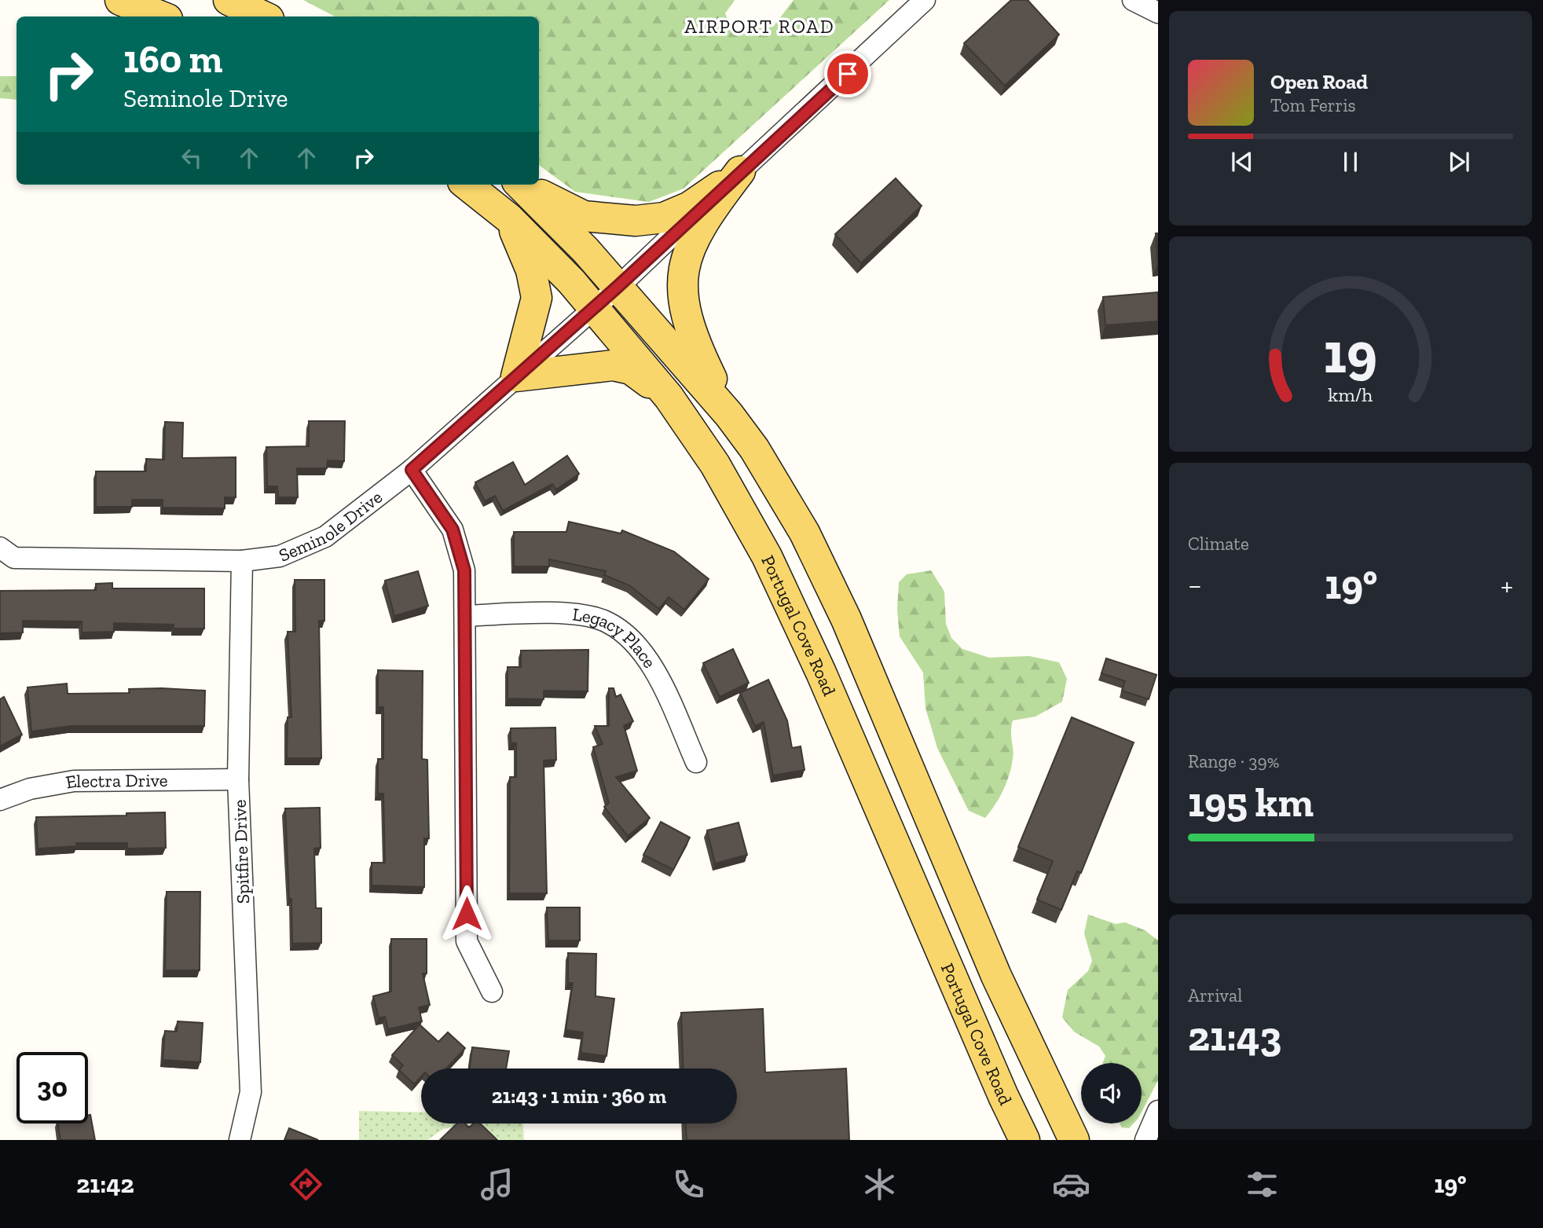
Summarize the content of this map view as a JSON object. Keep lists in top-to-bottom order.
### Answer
{
  "streets": {
    "main road": ["Portugal Cove Road"],
    "street": [
      "Seminole Drive",
      "Legacy Place",
      "Electra Drive",
      "Spitfire Drive"
    ]
  },
  "crossings": [
    ["Seminole Drive", "Portugal Cove Road"],
    ["Seminole Drive", "Spitfire Drive"],
    ["Electra Drive", "Spitfire Drive"]
  ],
  "districts": ["AIRPORT ROAD"],
  "page": {
    "turn": ["160 m", "Seminole Drive"],
    "song": ["Open Road", "Tom Ferris"],
    "tile": [
      "Climate",
      ["Range · 39%", "195 km"],
      ["Arrival", "21:43"]
    ],
    "heat": ["−", "19°", "+"],
    "limit": "30",
    "trip": "21:43 · 1 min · 360 m",
    "tabs": ["21:42", "19°"],
    "gauge": ["19", "km/h"]
  }
}
